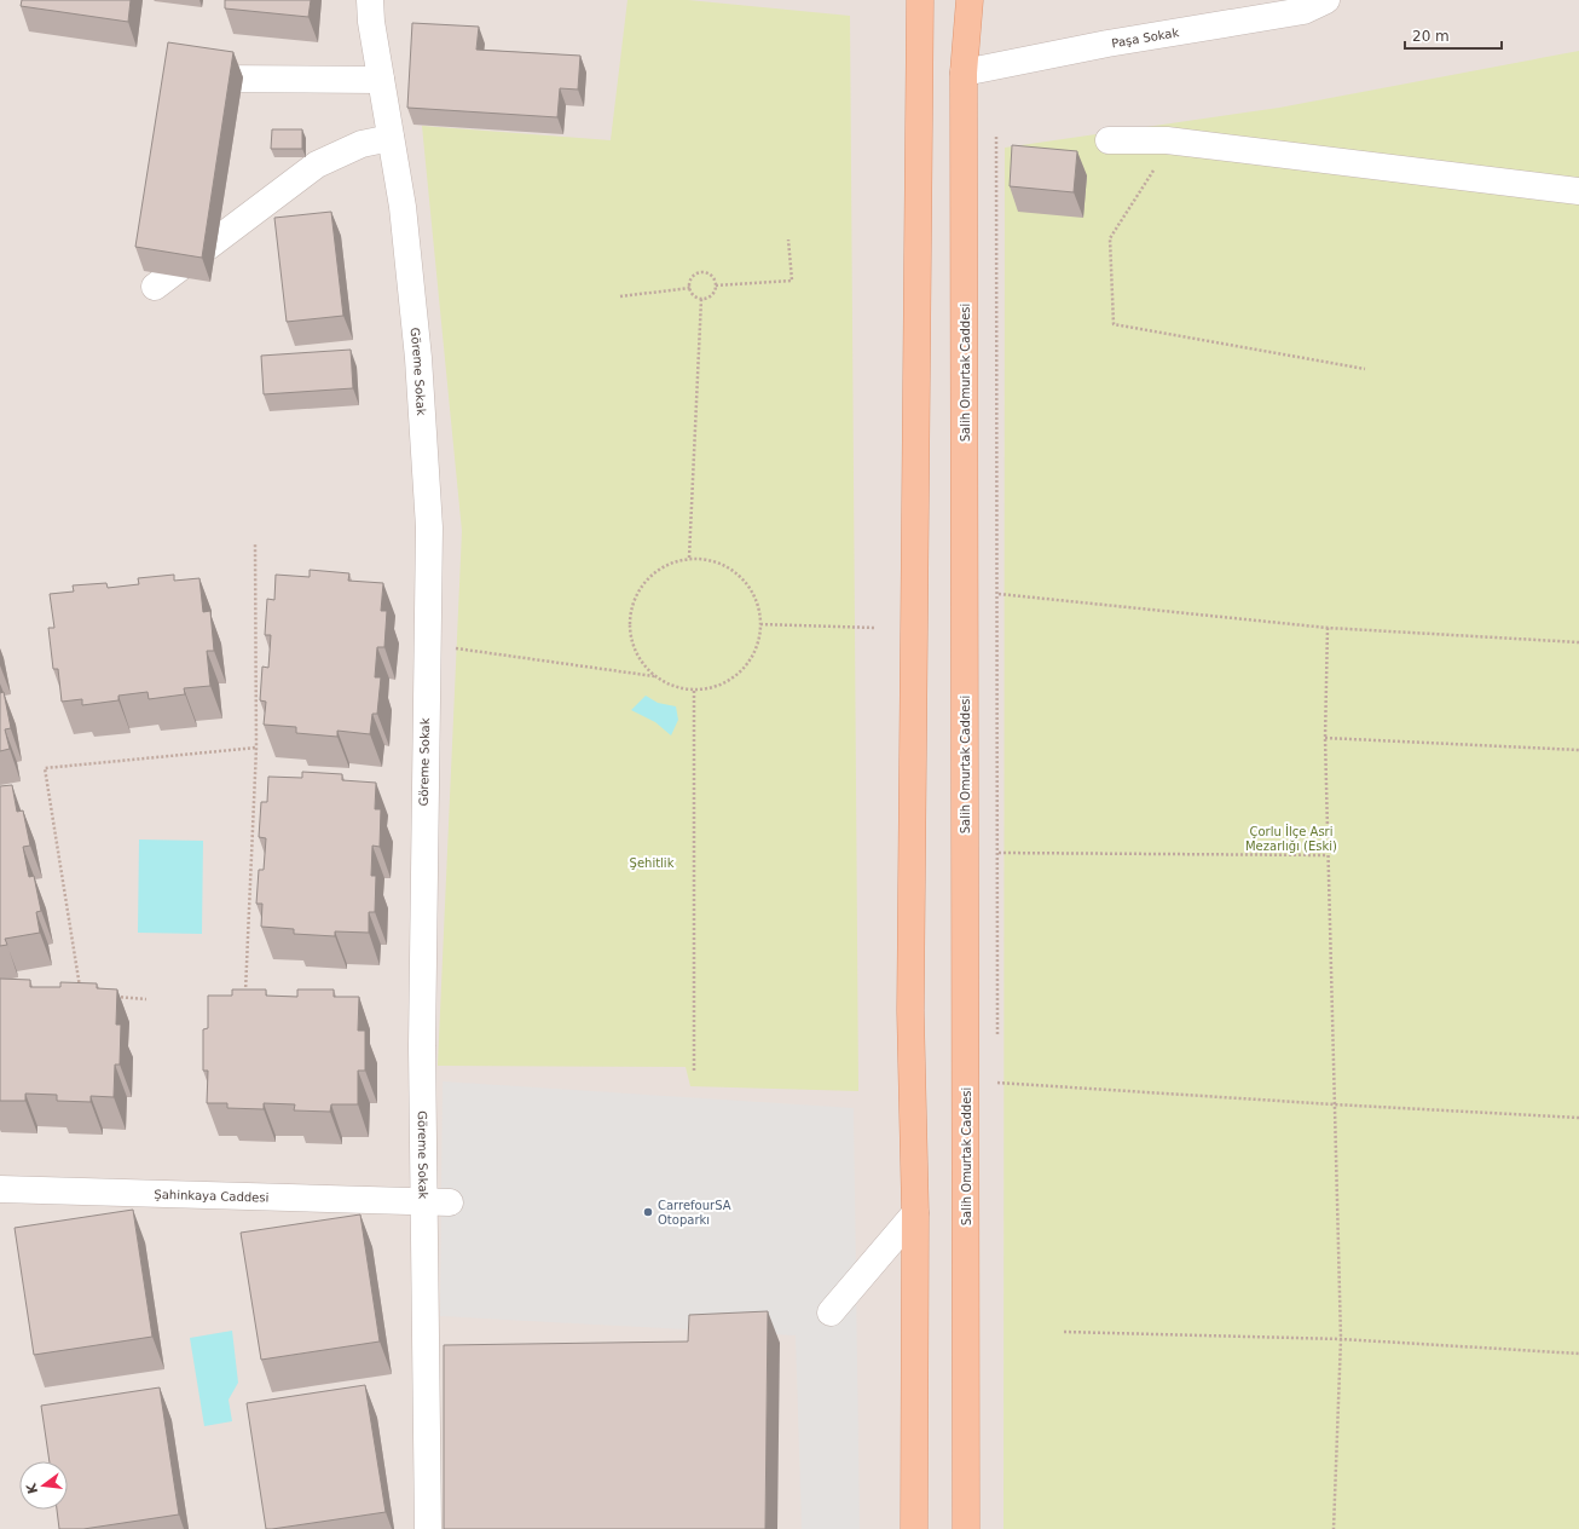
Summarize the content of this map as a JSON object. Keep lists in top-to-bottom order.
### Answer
{
  "streets": {
    "main road": ["Salih Omurtak Caddesi"],
    "street": ["Paşa Sokak", "Göreme Sokak", "Şahinkaya Caddesi"]
  },
  "crossings": [
    ["Paşa Sokak", "Salih Omurtak Caddesi"],
    ["Göreme Sokak", "Şahinkaya Caddesi"]
  ],
  "parks": ["Çorlu İlçe Asri Mezarlığı (Eski)", "Şehitlik"],
  "places": ["CarrefourSA Otoparkı"],
  "scale_bar": "20 m",
  "north": "left"
}
